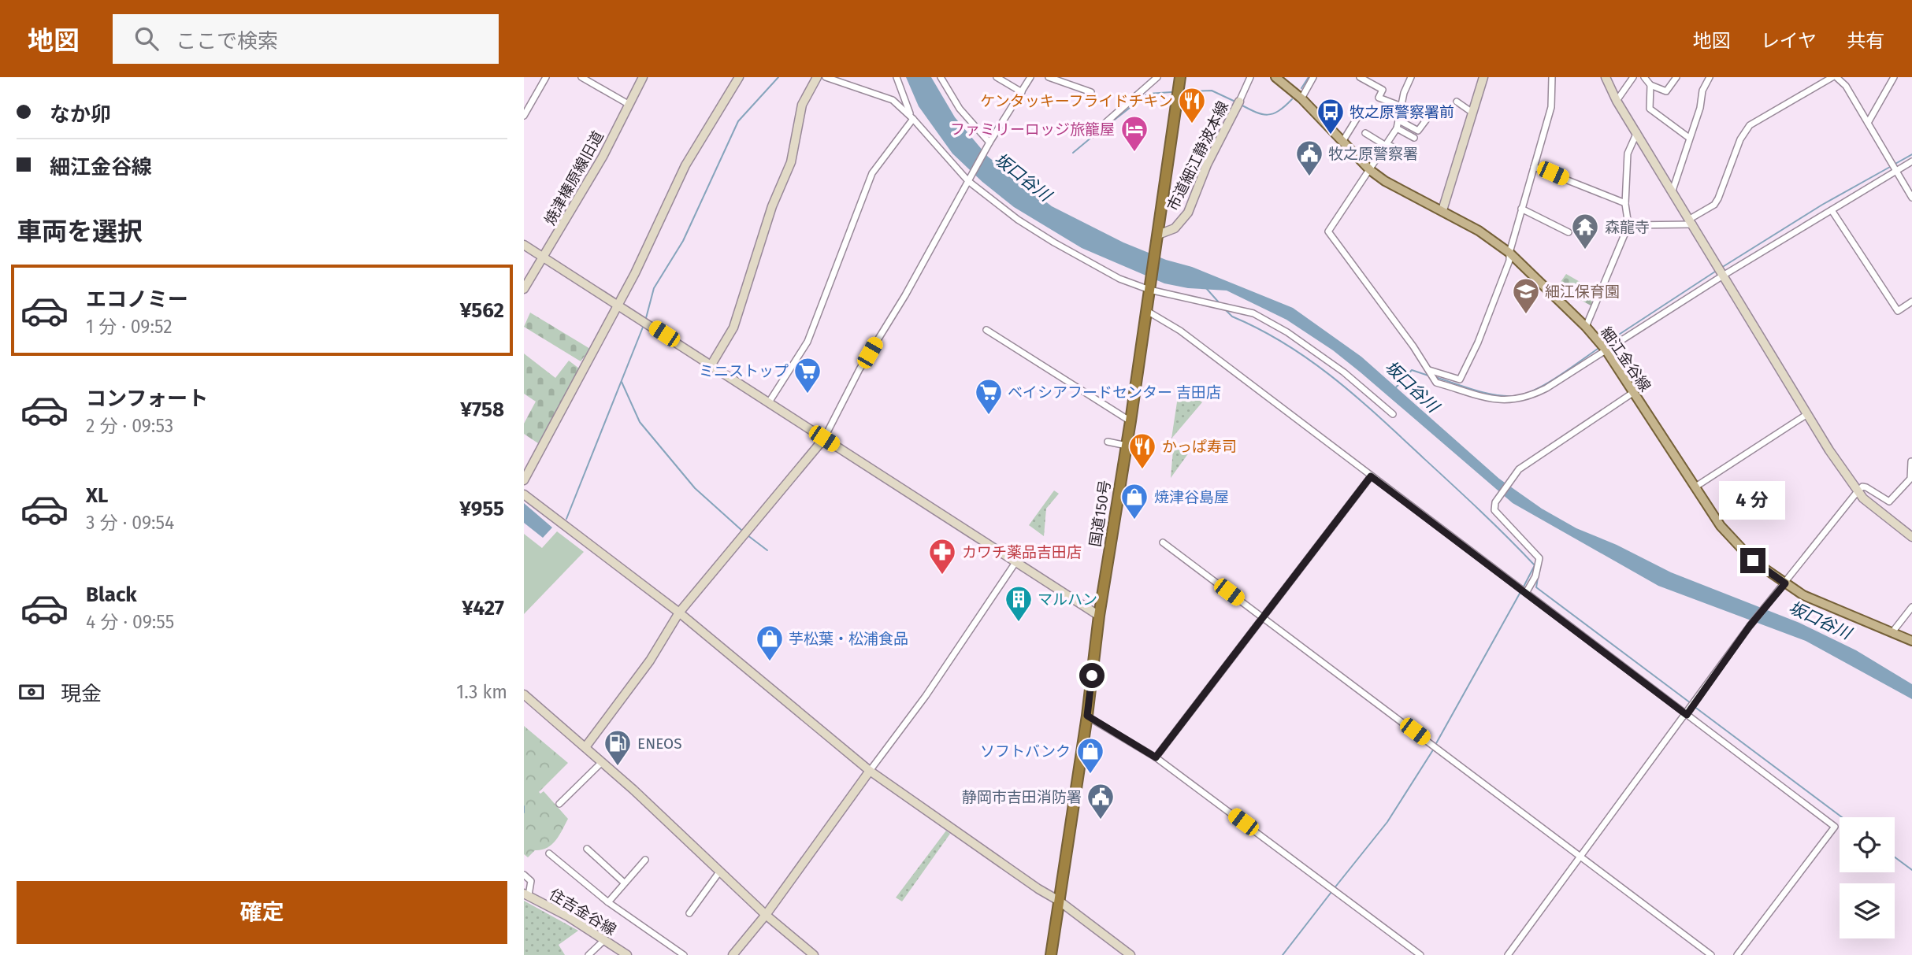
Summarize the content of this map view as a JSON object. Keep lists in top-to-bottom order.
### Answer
{
  "streets": {
    "highway": ["国道150号"],
    "main road": ["細江金谷線"],
    "street": ["市道細江静波本線", "焼津榛原線旧道", "住吉金谷線"]
  },
  "crossings": [
    ["市道細江静波本線", "国道150号"]
  ],
  "water": ["坂口谷川"],
  "places": {
    "restaurant": ["ケンタッキーフライドチキン", "かっぱ寿司"],
    "bus stop": ["牧之原警察署前"],
    "hotel": ["ファミリーロッジ旅籠屋"],
    "public building": ["牧之原警察署", "静岡市吉田消防署"],
    "temple": ["森龍寺"],
    "school or university": ["細江保育園"],
    "supermarket": ["ミニストップ", "ベイシアフードセンター 吉田店"],
    "shop": ["焼津谷島屋", "芋松葉・松浦食品", "ソフトバンク"],
    "pharmacy": ["カワチ薬品吉田店"],
    "building": ["マルハン"],
    "fuel station": ["ENEOS"]
  },
  "page": {
    "header": "地図",
    "search": "ここで検索",
    "nav": ["地図", "レイヤ", "共有"],
    "banner": ["なか卯", "細江金谷線"],
    "heading": "車両を選択",
    "list": [
      {
        "name": "エコノミー",
        "note": "1 分 · 09:52",
        "value": "¥562"
      },
      {
        "name": "コンフォート",
        "note": "2 分 · 09:53",
        "value": "¥758"
      },
      {
        "name": "XL",
        "note": "3 分 · 09:54",
        "value": "¥955"
      },
      {
        "name": "Black",
        "note": "4 分 · 09:55",
        "value": "¥427"
      }
    ],
    "bubble": "4 分",
    "pay": ["現金", "1.3 km"],
    "buttons": "確定"
  }
}
